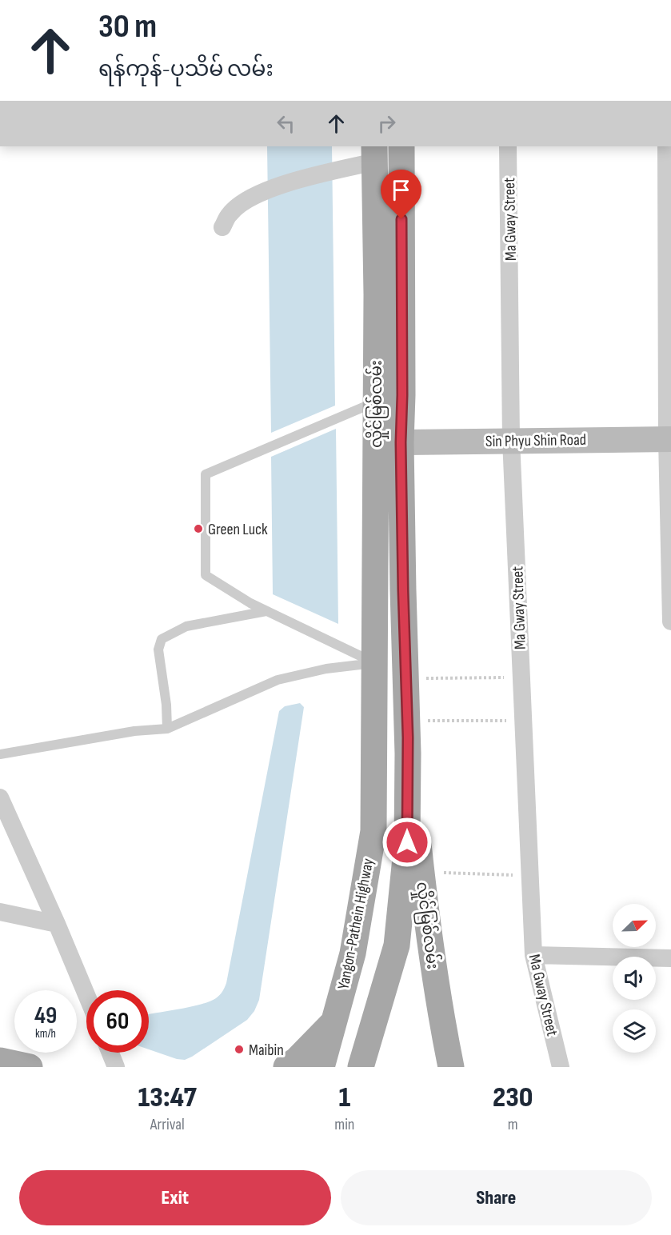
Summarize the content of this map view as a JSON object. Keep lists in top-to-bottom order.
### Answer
{
  "streets": {
    "main road": ["လှိုင်မြစ်လမ်း", "Yangon-Pathein Highway"],
    "street": ["Ma Gway Street", "Sin Phyu Shin Road"]
  },
  "crossings": [
    ["Ma Gway Street", "Sin Phyu Shin Road"],
    ["လှိုင်မြစ်လမ်း", "Sin Phyu Shin Road"],
    ["လှိုင်မြစ်လမ်း", "Yangon-Pathein Highway"]
  ],
  "places": ["Green Luck", "Maibin"],
  "north": "top right",
  "page": {
    "turn": ["30 m", "ရန်ကုန်-ပုသိမ် လမ်း"],
    "speed": "49 km/h",
    "limit": "60",
    "eta": [
      "13:47",
      "Arrival",
      "1",
      "min",
      "230",
      "m"
    ],
    "buttons": ["Exit", "Share"]
  }
}
